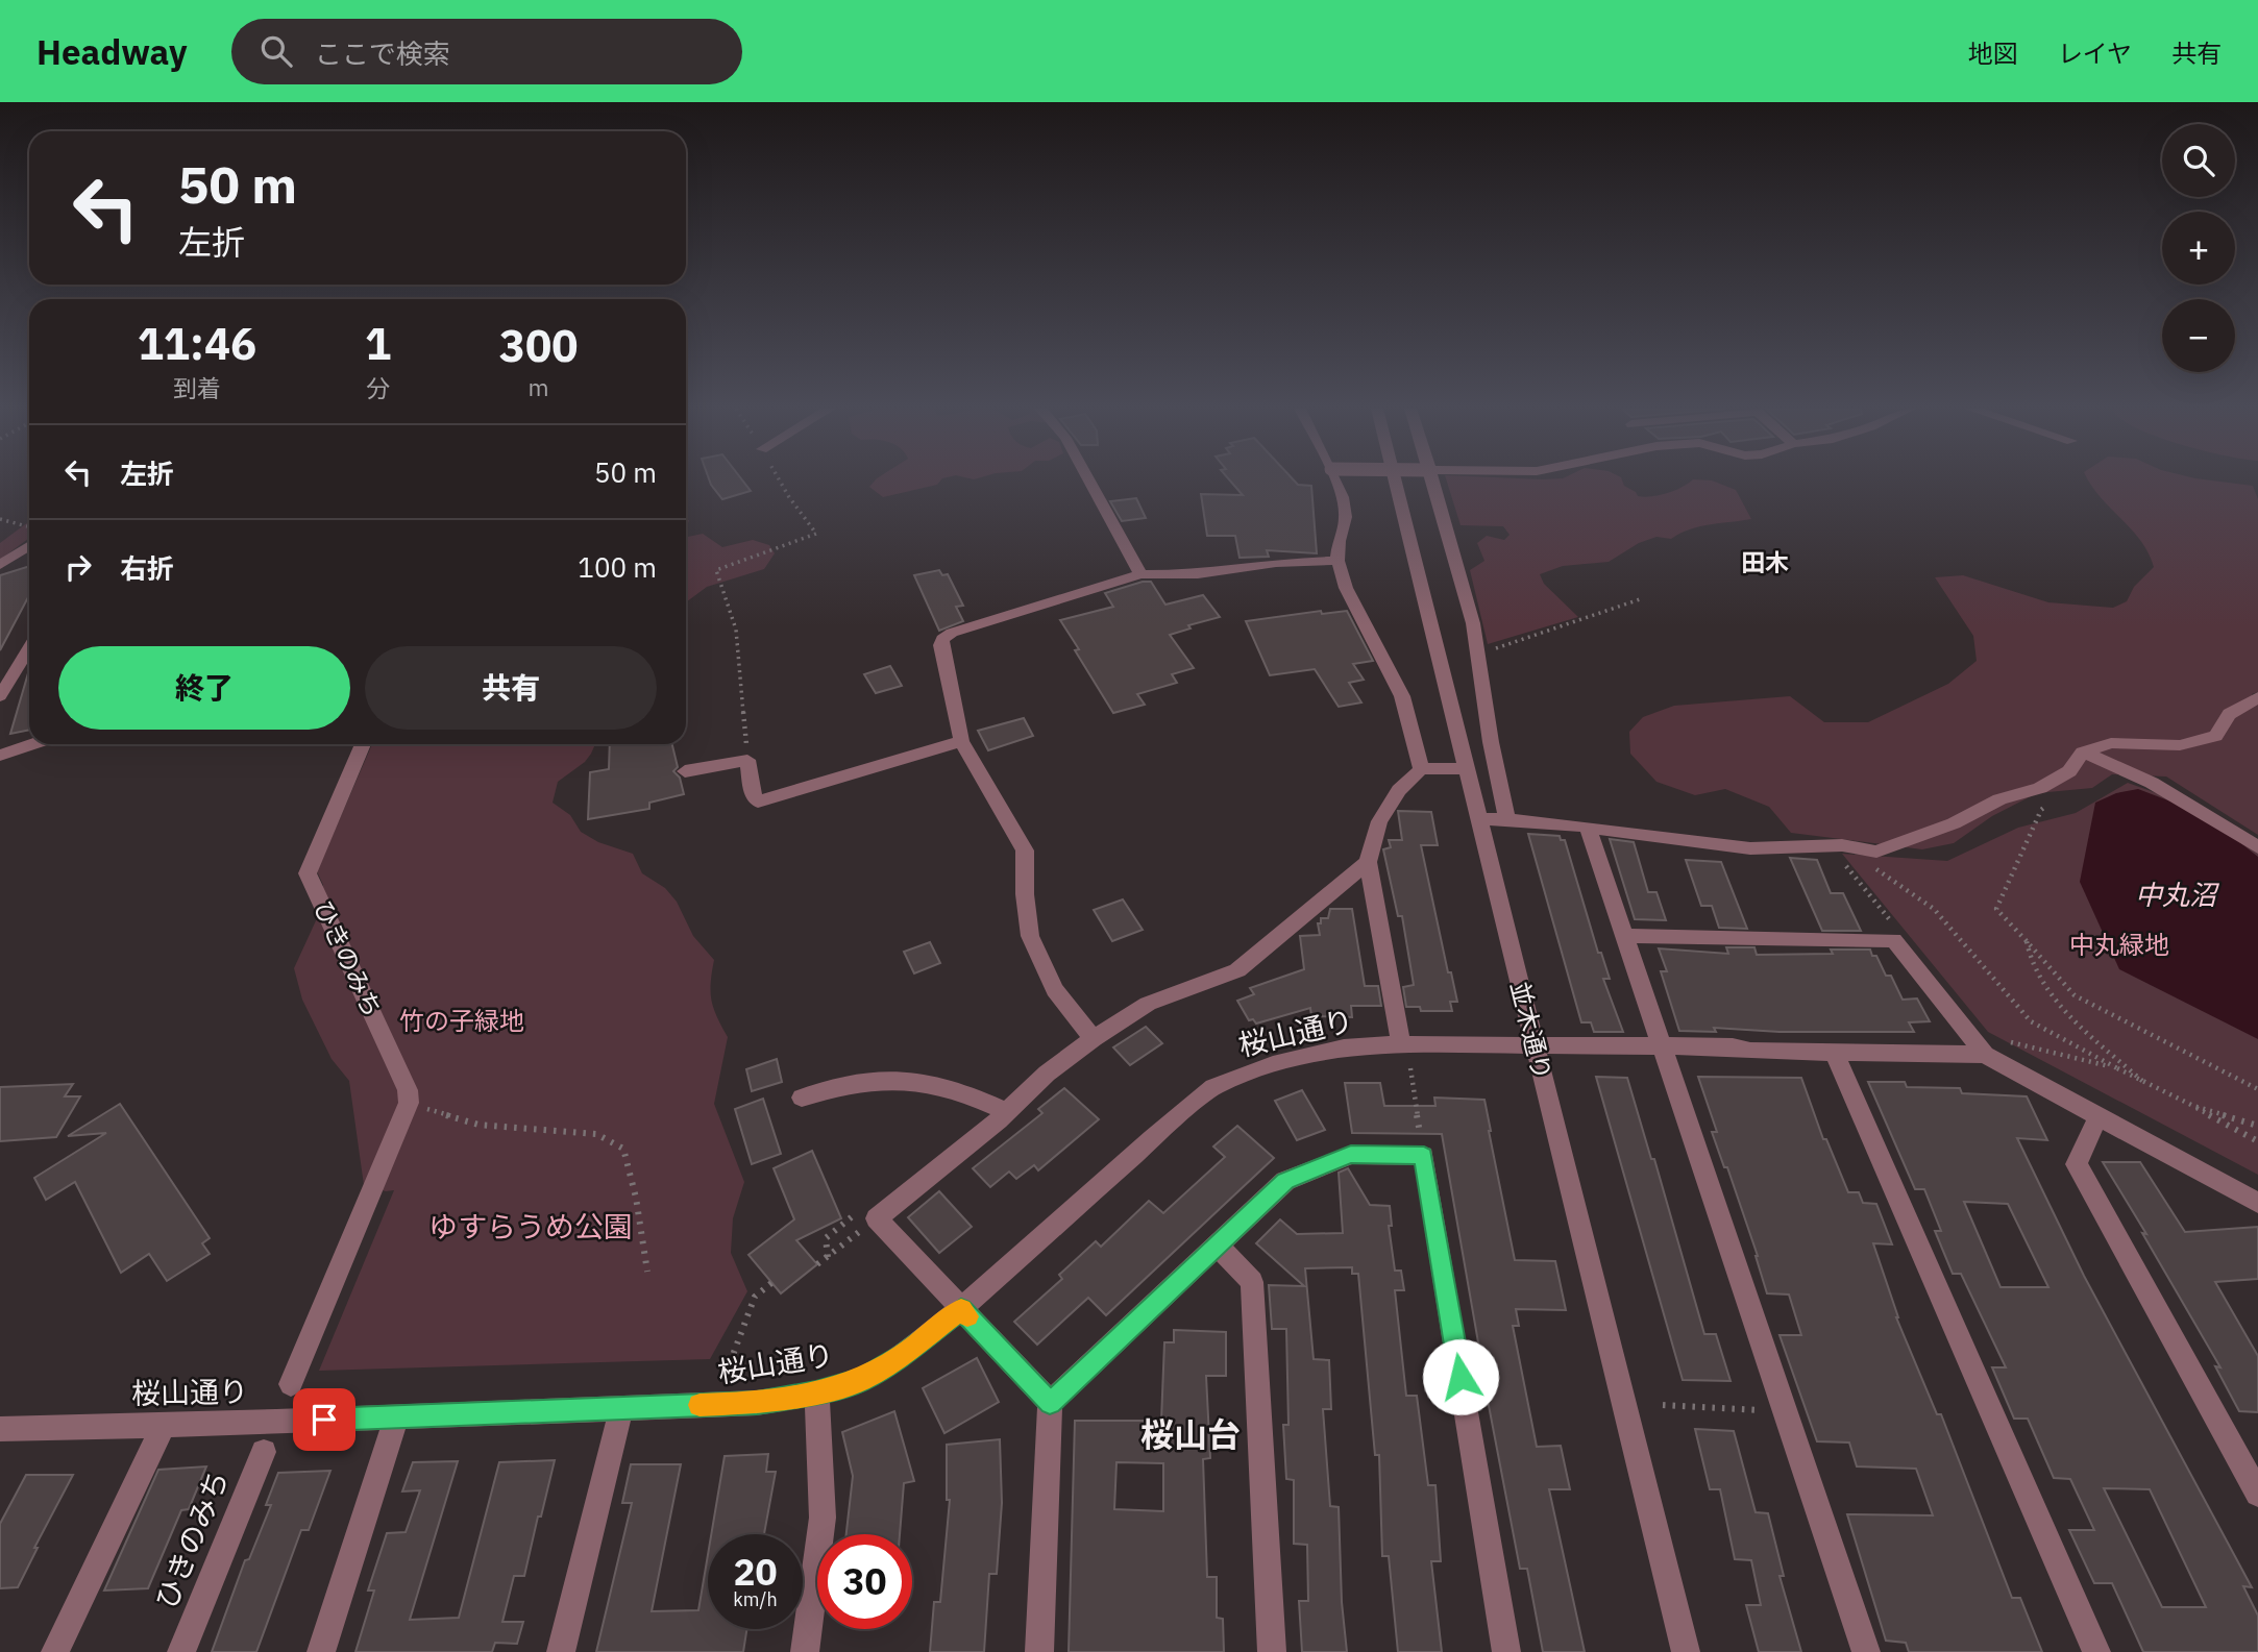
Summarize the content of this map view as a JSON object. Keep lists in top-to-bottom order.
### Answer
{
  "streets": {
    "street": ["ひきのみち", "並木通り", "桜山通り"]
  },
  "crossings": [
    ["並木通り", "桜山通り"]
  ],
  "districts": ["田木", "桜山台"],
  "water": ["中丸沼"],
  "parks": ["中丸緑地", "竹の子緑地", "ゆすらうめ公園"],
  "page": {
    "header": "Headway",
    "search": "ここで検索",
    "nav": ["地図", "レイヤ", "共有"],
    "map_buttons": ["+", "−"],
    "turn": ["50 m", "左折"],
    "eta": [
      "11:46",
      "到着",
      "1",
      "分",
      "300",
      "m"
    ],
    "list": [
      {
        "name": "左折",
        "value": "50 m"
      },
      {
        "name": "右折",
        "value": "100 m"
      }
    ],
    "buttons": ["終了", "共有"],
    "speed": "20 km/h",
    "limit": "30"
  }
}
